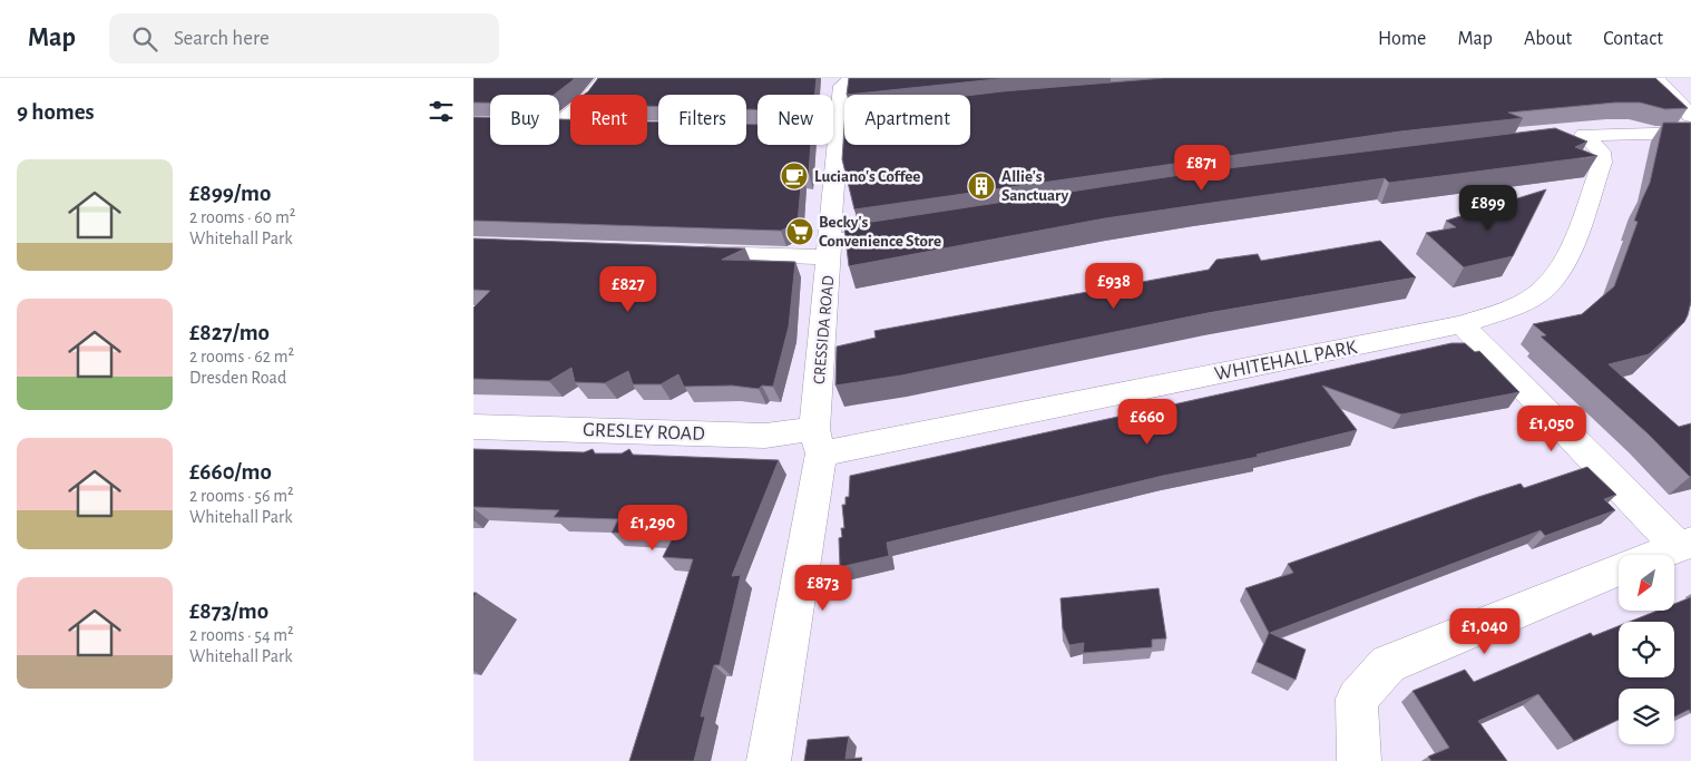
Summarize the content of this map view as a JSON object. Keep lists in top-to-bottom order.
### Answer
{
  "streets": {
    "street": ["CRESSIDA ROAD", "WHITEHALL PARK", "GRESLEY ROAD"]
  },
  "crossings": [
    ["CRESSIDA ROAD", "WHITEHALL PARK"],
    ["CRESSIDA ROAD", "GRESLEY ROAD"],
    ["WHITEHALL PARK", "GRESLEY ROAD"]
  ],
  "places": {
    "cafe": ["Luciano's Coffee"],
    "building": ["Allie's Sanctuary"],
    "supermarket": ["Becky's Convenience Store"]
  },
  "north": "bottom left",
  "page": {
    "header": "Map",
    "search": "Search here",
    "nav": [
      "Home",
      "Map",
      "About",
      "Contact"
    ],
    "heading": "9 homes",
    "chip": [
      "Buy",
      "Rent",
      "Filters",
      "New",
      "Apartment"
    ],
    "list": [
      {
        "name": "£899/mo",
        "note": "2 rooms · 60 m² · Whitehall Park"
      },
      {
        "name": "£827/mo",
        "note": "2 rooms · 62 m² · Dresden Road"
      },
      {
        "name": "£660/mo",
        "note": "2 rooms · 56 m² · Whitehall Park"
      },
      {
        "name": "£873/mo",
        "note": "2 rooms · 54 m² · Whitehall Park"
      }
    ],
    "price": [
      "£871",
      "£899",
      "£938",
      "£827",
      "£660",
      "£1,050",
      "£1,290",
      "£873",
      "£1,040"
    ]
  }
}
